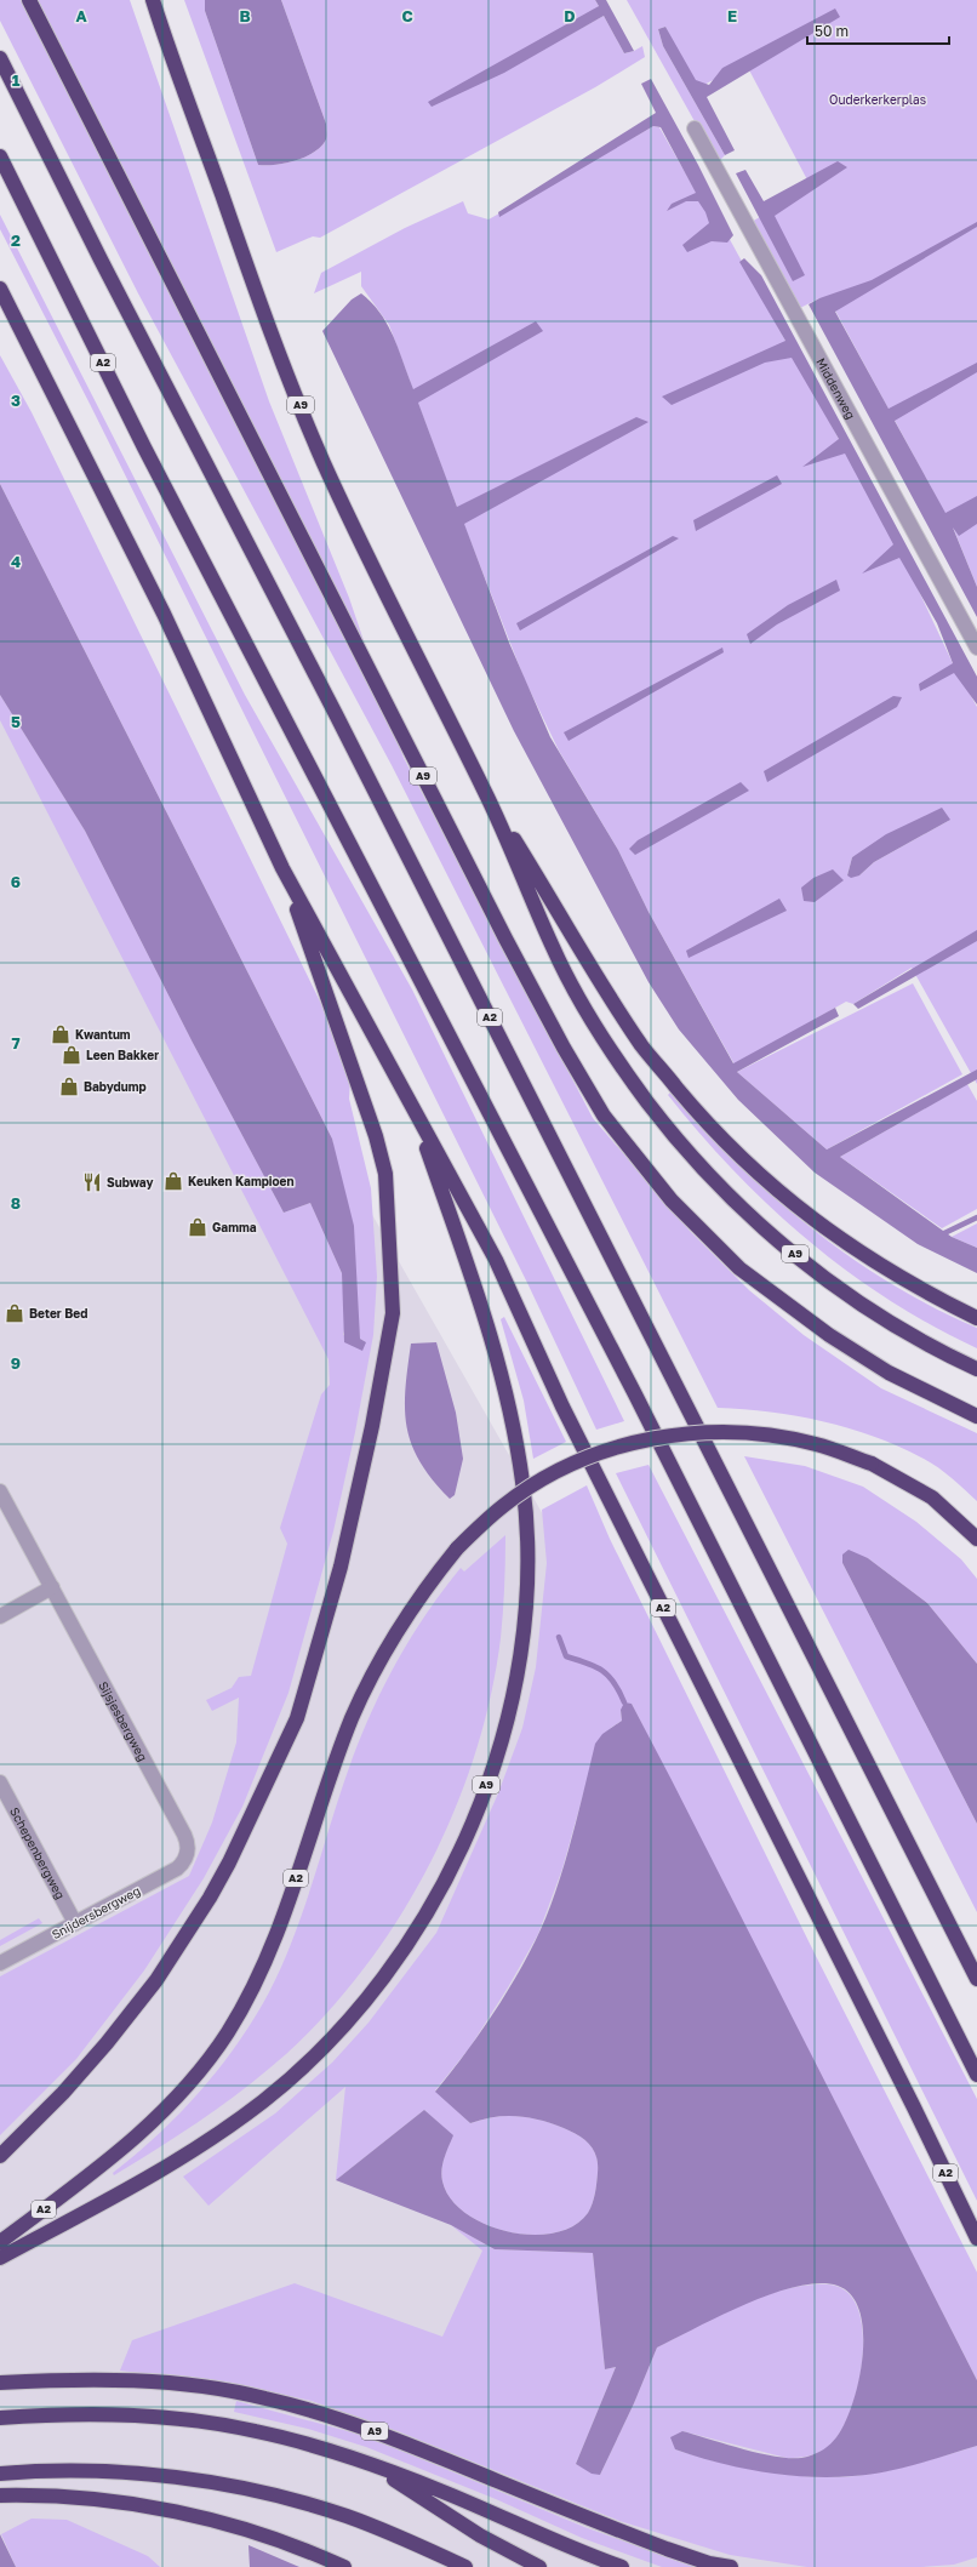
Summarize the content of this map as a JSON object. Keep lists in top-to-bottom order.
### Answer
{
  "streets": {
    "highway": ["A2", "A9"],
    "street": [
      "Middenweg",
      "Sijsjesbergweg",
      "Schepenbergweg",
      "Snijdersbergweg"
    ]
  },
  "crossings": [
    ["A2", "A9"],
    ["Sijsjesbergweg", "Snijdersbergweg"],
    ["Schepenbergweg", "Snijdersbergweg"]
  ],
  "parks": ["Ouderkerkerplas"],
  "places": {
    "shop": [
      "Kwantum",
      "Leen Bakker",
      "Babydump",
      "Keuken Kampioen",
      "Gamma",
      "Beter Bed"
    ],
    "restaurant": ["Subway"]
  },
  "scale_bar": "50 m",
  "grid": {
    "columns": [
      "A",
      "B",
      "C",
      "D",
      "E"
    ],
    "rows": [
      "1",
      "2",
      "3",
      "4",
      "5",
      "6",
      "7",
      "8",
      "9"
    ]
  }
}
